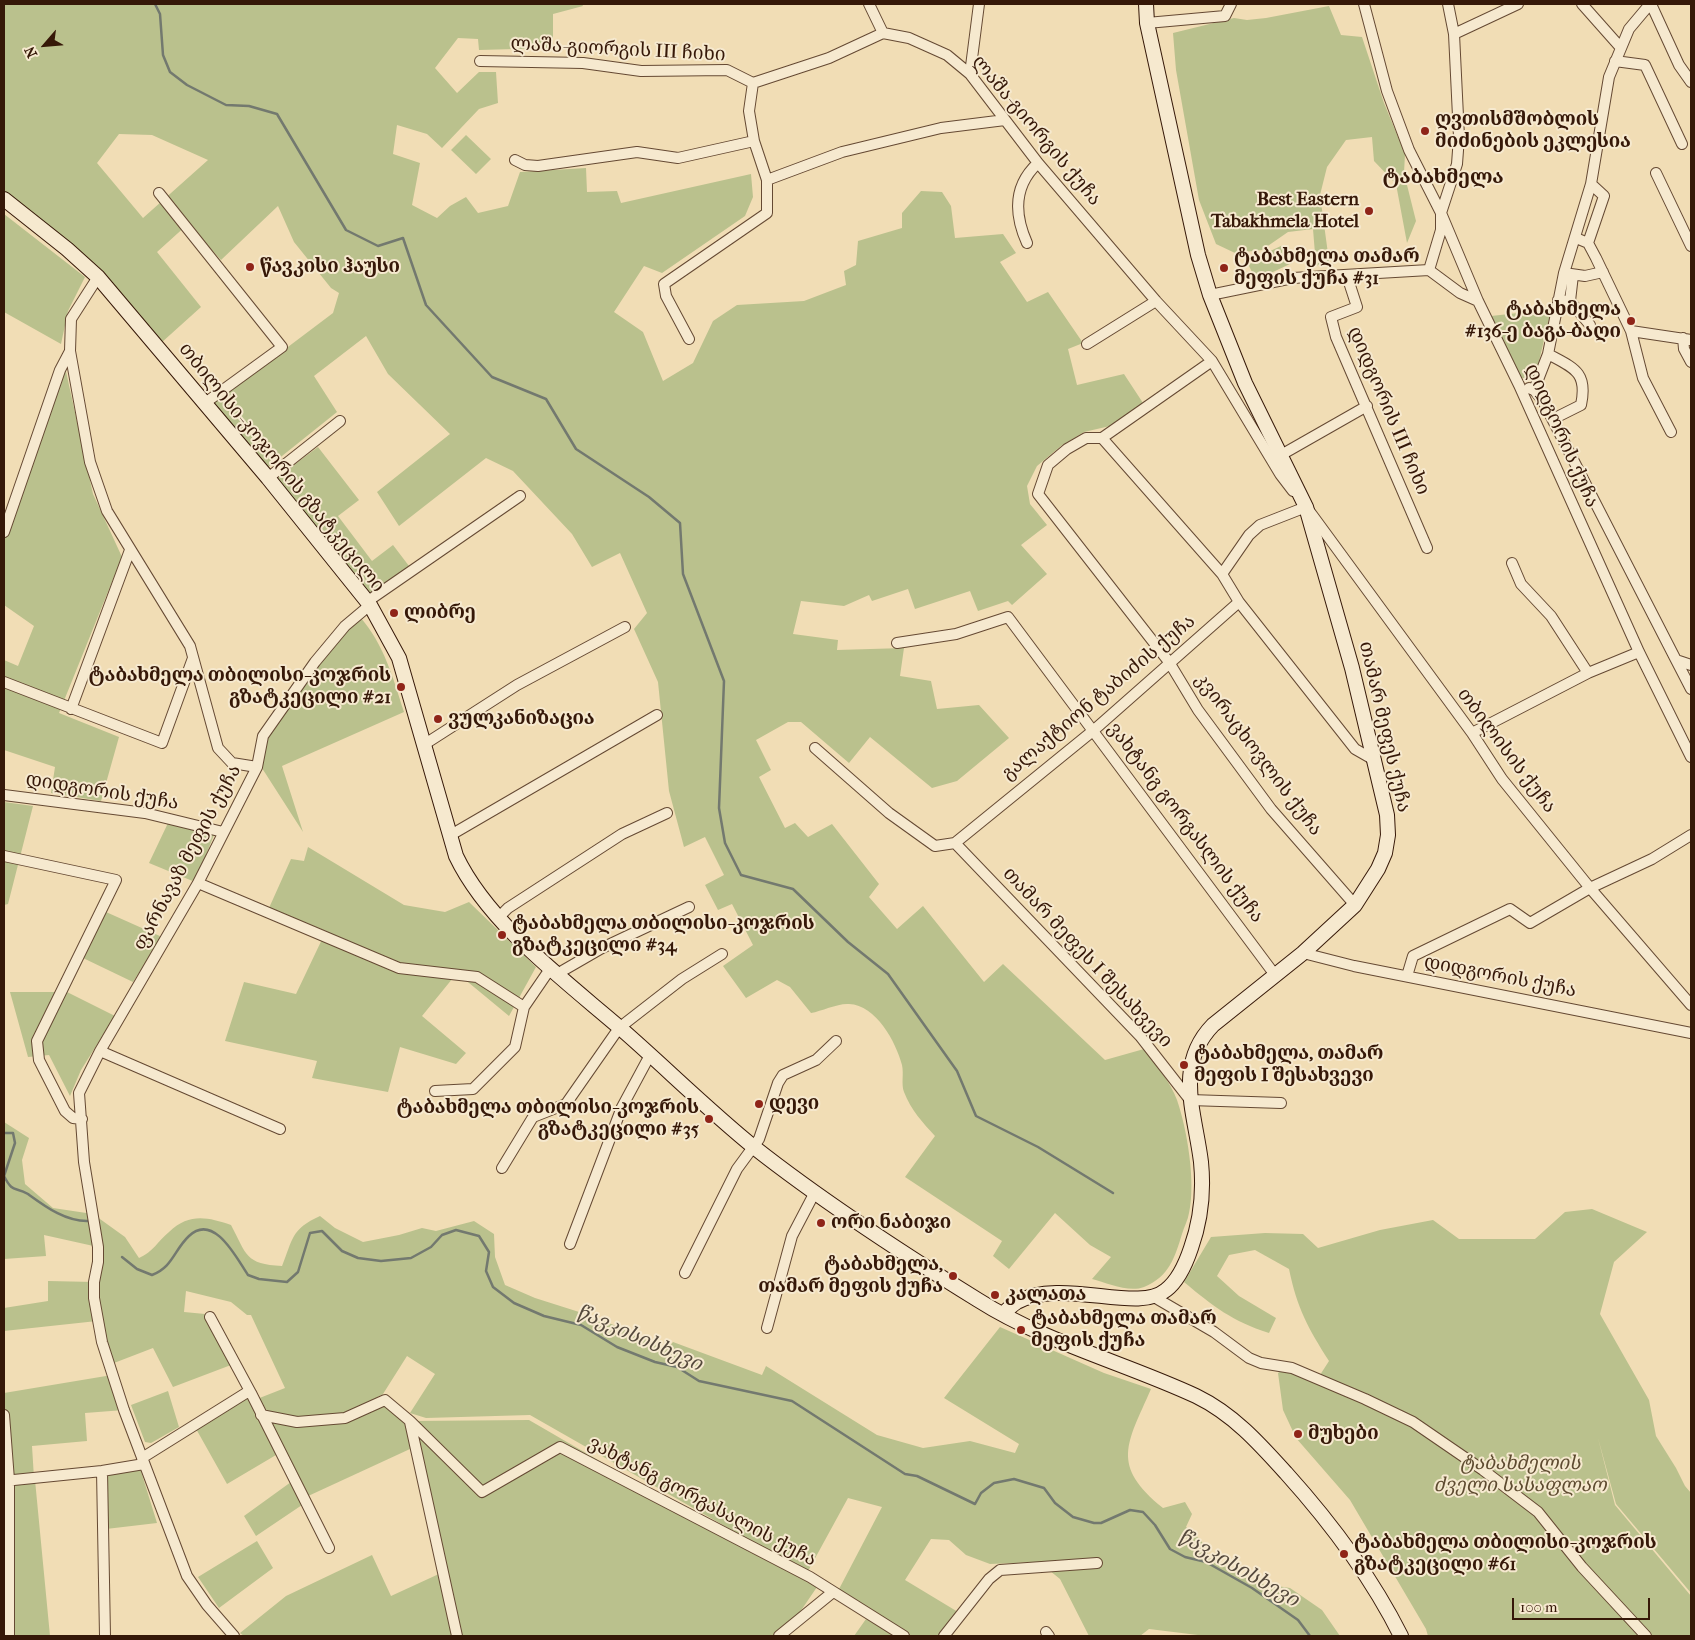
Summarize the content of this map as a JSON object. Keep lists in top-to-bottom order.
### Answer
{
  "streets": {
    "main road": ["თბილისი-კოჯორის გზატკეცილი", "თამარ მეფეს ქუჩა"],
    "street": [
      "ლაშა-გიორგის III ჩიხი",
      "ლაშა-გიორგის ქუჩა",
      "დიდგორის III ჩიხი",
      "დიდგორის ქუჩა",
      "გალაქტიონ ტაბიძის ქუჩა",
      "თბილისის ქუჩა",
      "კვირაცხოვლის ქუჩა",
      "ვახტანგ გორგასლის ქუჩა",
      "ფარნავაზ მეფის ქუჩა",
      "თამარ მეფეს I შესახვევი",
      "ვახტანგ გორგასალის ქუჩა"
    ]
  },
  "crossings": [
    ["ლაშა-გიორგის ქუჩა", "თამარ მეფეს ქუჩა"],
    ["ლაშა-გიორგის ქუჩა", "თბილისის ქუჩა"],
    ["ლაშა-გიორგის ქუჩა", "კვირაცხოვლის ქუჩა"],
    ["დიდგორის ქუჩა", "თამარ მეფეს ქუჩა"],
    ["დიდგორის ქუჩა", "ფარნავაზ მეფის ქუჩა"],
    ["თბილისი-კოჯორის გზატკეცილი", "ფარნავაზ მეფის ქუჩა"],
    ["გალაქტიონ ტაბიძის ქუჩა", "კვირაცხოვლის ქუჩა"],
    ["გალაქტიონ ტაბიძის ქუჩა", "ვახტანგ გორგასლის ქუჩა"],
    ["გალაქტიონ ტაბიძის ქუჩა", "თამარ მეფეს I შესახვევი"],
    ["თამარ მეფეს ქუჩა", "თბილისის ქუჩა"],
    ["თამარ მეფეს ქუჩა", "კვირაცხოვლის ქუჩა"],
    ["თამარ მეფეს ქუჩა", "ვახტანგ გორგასლის ქუჩა"],
    ["თამარ მეფეს ქუჩა", "თამარ მეფეს I შესახვევი"]
  ],
  "districts": ["ტაბახმელა"],
  "water": ["წავკისისხევი"],
  "parks": ["ტაბახმელის ძველი სასაფლაო"],
  "places": [
    "ღვთისმშობლის მიძინების ეკლესია",
    "Best Eastern Tabakhmela Hotel",
    "წავკისი ჰაუსი",
    "ტაბახმელა თამარ მეფის ქუჩა #31",
    "ტაბახმელა #136-ე ბაგა-ბაღი",
    "ლიბრე",
    "ტაბახმელა თბილისი-კოჯრის გზატკეცილი #21",
    "ვულკანიზაცია",
    "ტაბახმელა თბილისი-კოჯრის გზატკეცილი #34",
    "ტაბახმელა, თამარ მეფის I შესახვევი",
    "დევი",
    "ტაბახმელა თბილისი-კოჯრის გზატკეცილი #35",
    "ორი ნაბიჯი",
    "ტაბახმელა, თამარ მეფის ქუჩა",
    "კალათა",
    "ტაბახმელა თამარ მეფის ქუჩა",
    "მუხები",
    "ტაბახმელა თბილისი-კოჯრის გზატკეცილი #61"
  ],
  "scale_bar": "100 m",
  "north": "bottom left"
}
